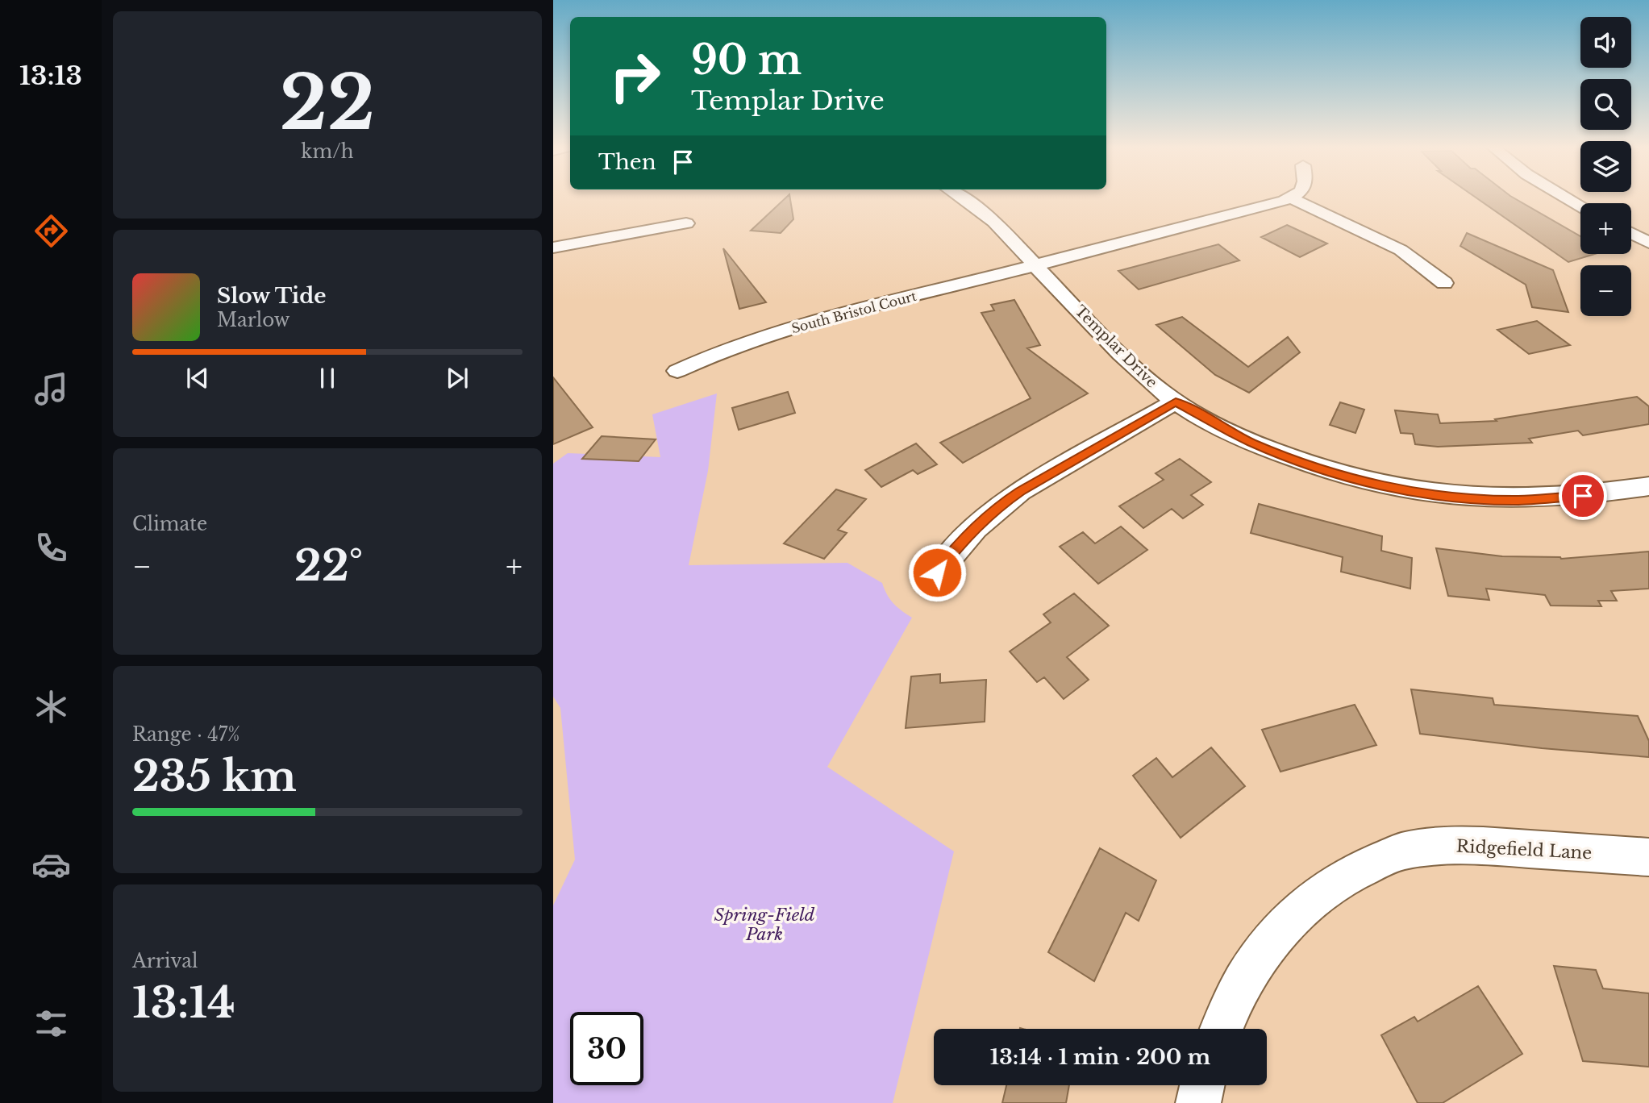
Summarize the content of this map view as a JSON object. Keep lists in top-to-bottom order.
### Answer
{
  "streets": {
    "street": ["South Bristol Court", "Templar Drive", "Ridgefield Lane"]
  },
  "crossings": [
    ["South Bristol Court", "Templar Drive"]
  ],
  "parks": ["Spring-Field Park"],
  "page": {
    "tabs": "13:13",
    "tile": [
      ["22", "km/h"],
      "Climate",
      ["Range · 47%", "235 km"],
      ["Arrival", "13:14"]
    ],
    "map_buttons": ["+", "−"],
    "turn": ["90 m", "Templar Drive"],
    "then": "Then",
    "song": ["Slow Tide", "Marlow"],
    "heat": ["−", "22°", "+"],
    "limit": "30",
    "trip": "13:14 · 1 min · 200 m"
  }
}
